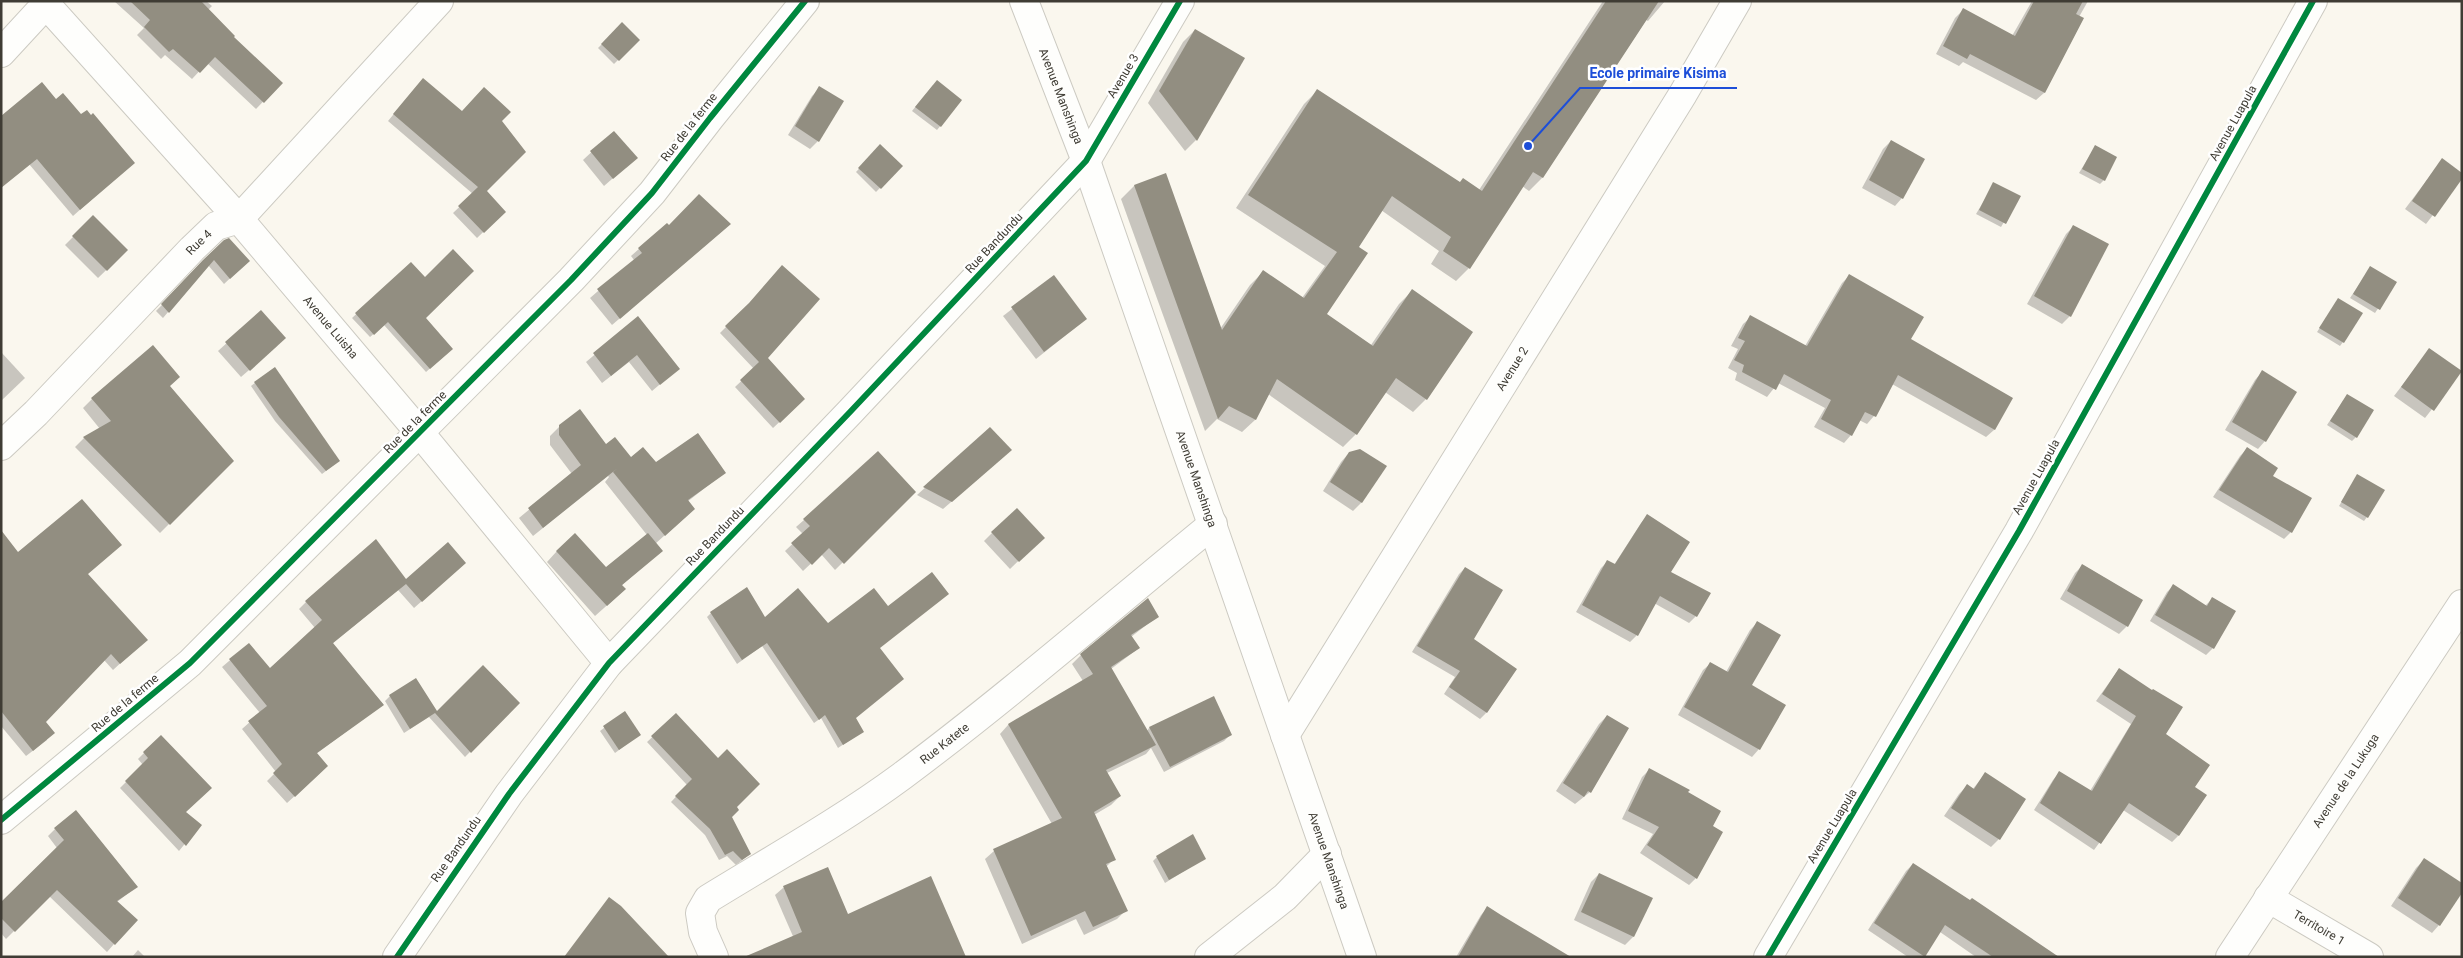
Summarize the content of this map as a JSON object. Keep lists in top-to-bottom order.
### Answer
{
  "streets": {
    "street": [
      "Avenue 3",
      "Avenue Manshinga",
      "Avenue Luapula",
      "Rue de la ferme",
      "Rue 4",
      "Rue Bandundu",
      "Avenue Luisha",
      "Avenue 2",
      "Rue Katete",
      "Avenue de la Lukuga",
      "Territoire 1"
    ]
  },
  "crossings": [
    ["Avenue 3", "Avenue Manshinga"],
    ["Avenue 3", "Rue Bandundu"],
    ["Avenue Manshinga", "Rue Bandundu"],
    ["Avenue Manshinga", "Avenue 2"],
    ["Avenue Manshinga", "Rue Katete"],
    ["Rue de la ferme", "Avenue Luisha"],
    ["Rue 4", "Avenue Luisha"],
    ["Rue Bandundu", "Avenue Luisha"],
    ["Avenue de la Lukuga", "Territoire 1"]
  ],
  "places": ["Ecole primaire Kisima"]
}
